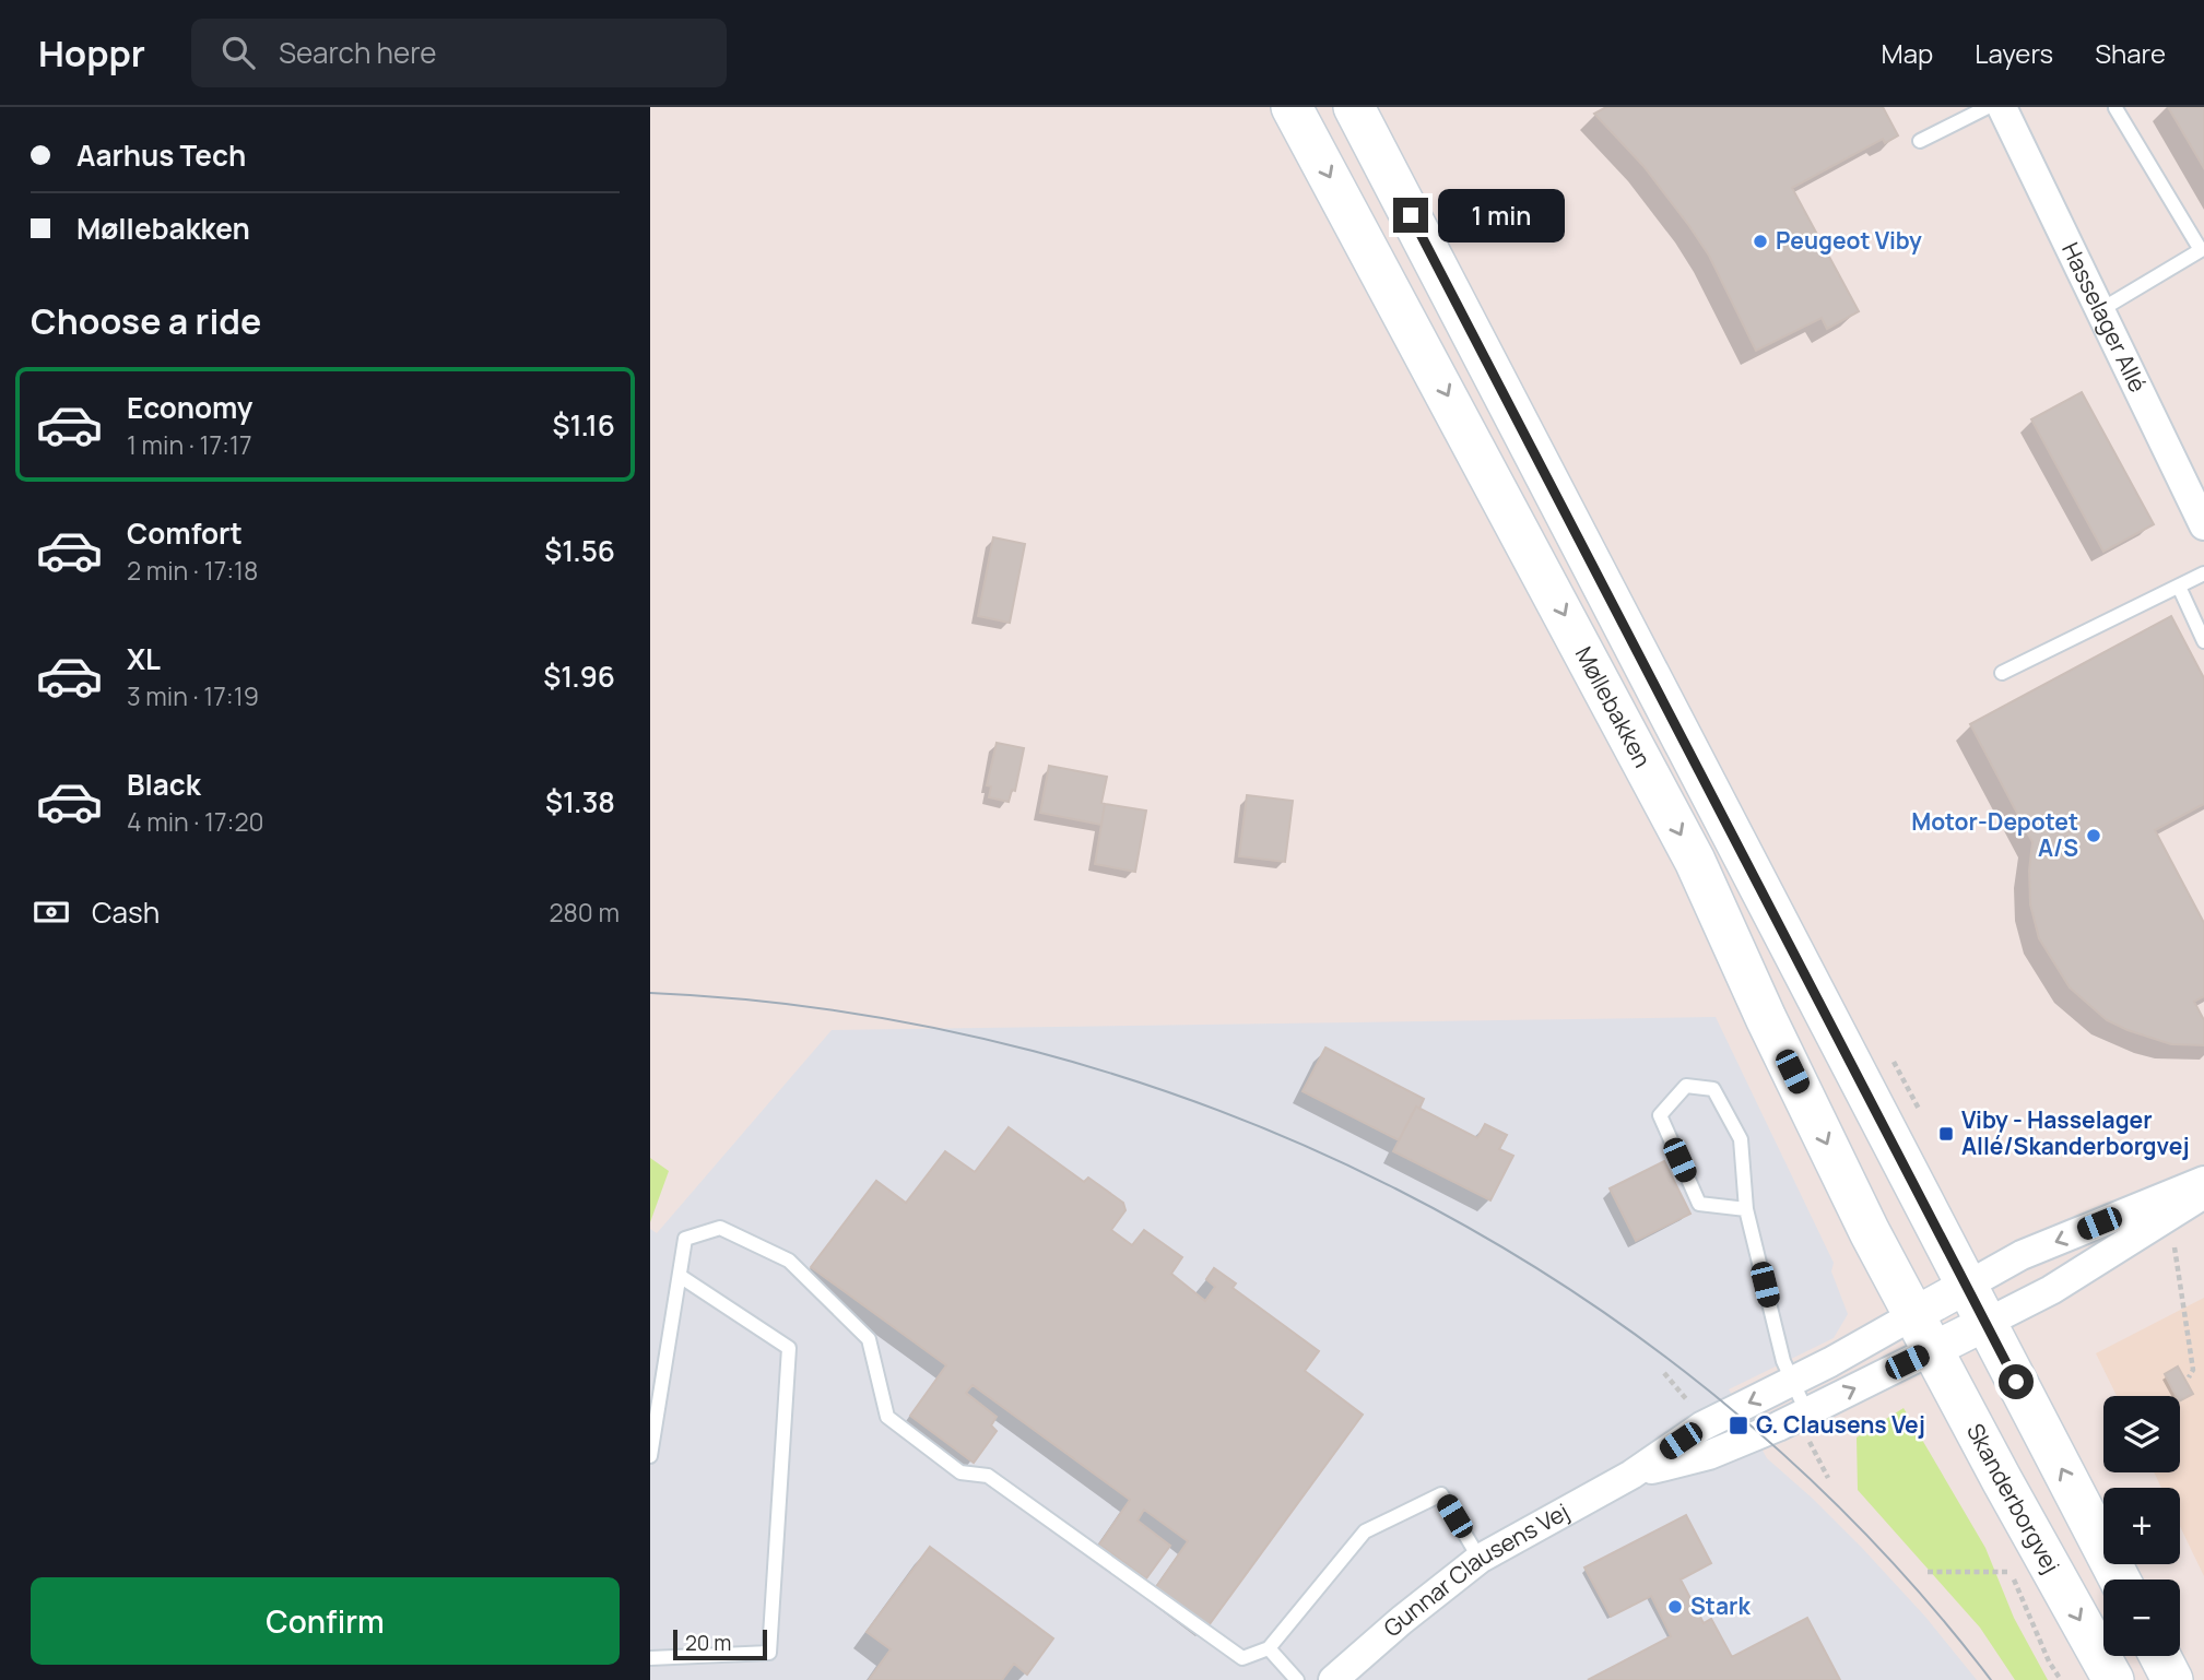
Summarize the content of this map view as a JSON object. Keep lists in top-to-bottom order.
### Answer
{
  "streets": {
    "main road": ["Møllebakken", "Skanderborgvej"],
    "street": ["Hasselager Allé", "Gunnar Clausens Vej"]
  },
  "crossings": [
    ["Møllebakken", "Skanderborgvej"],
    ["Møllebakken", "Gunnar Clausens Vej"],
    ["Skanderborgvej", "Gunnar Clausens Vej"]
  ],
  "places": {
    "other": ["Peugeot Viby", "Motor-Depotet A/S", "Stark"],
    "transit": ["Viby - Hasselager Allé/Skanderborgvej", "G. Clausens Vej"]
  },
  "scale_bar": "20 m",
  "page": {
    "header": "Hoppr",
    "search": "Search here",
    "nav": ["Map", "Layers", "Share"],
    "banner": ["Aarhus Tech", "Møllebakken"],
    "bubble": "1 min",
    "heading": "Choose a ride",
    "list": [
      {
        "name": "Economy",
        "note": "1 min · 17:17",
        "value": "$1.16"
      },
      {
        "name": "Comfort",
        "note": "2 min · 17:18",
        "value": "$1.56"
      },
      {
        "name": "XL",
        "note": "3 min · 17:19",
        "value": "$1.96"
      },
      {
        "name": "Black",
        "note": "4 min · 17:20",
        "value": "$1.38"
      }
    ],
    "pay": ["Cash", "280 m"],
    "map_buttons": ["+", "−"],
    "buttons": "Confirm",
    "scale": "20 m"
  }
}
